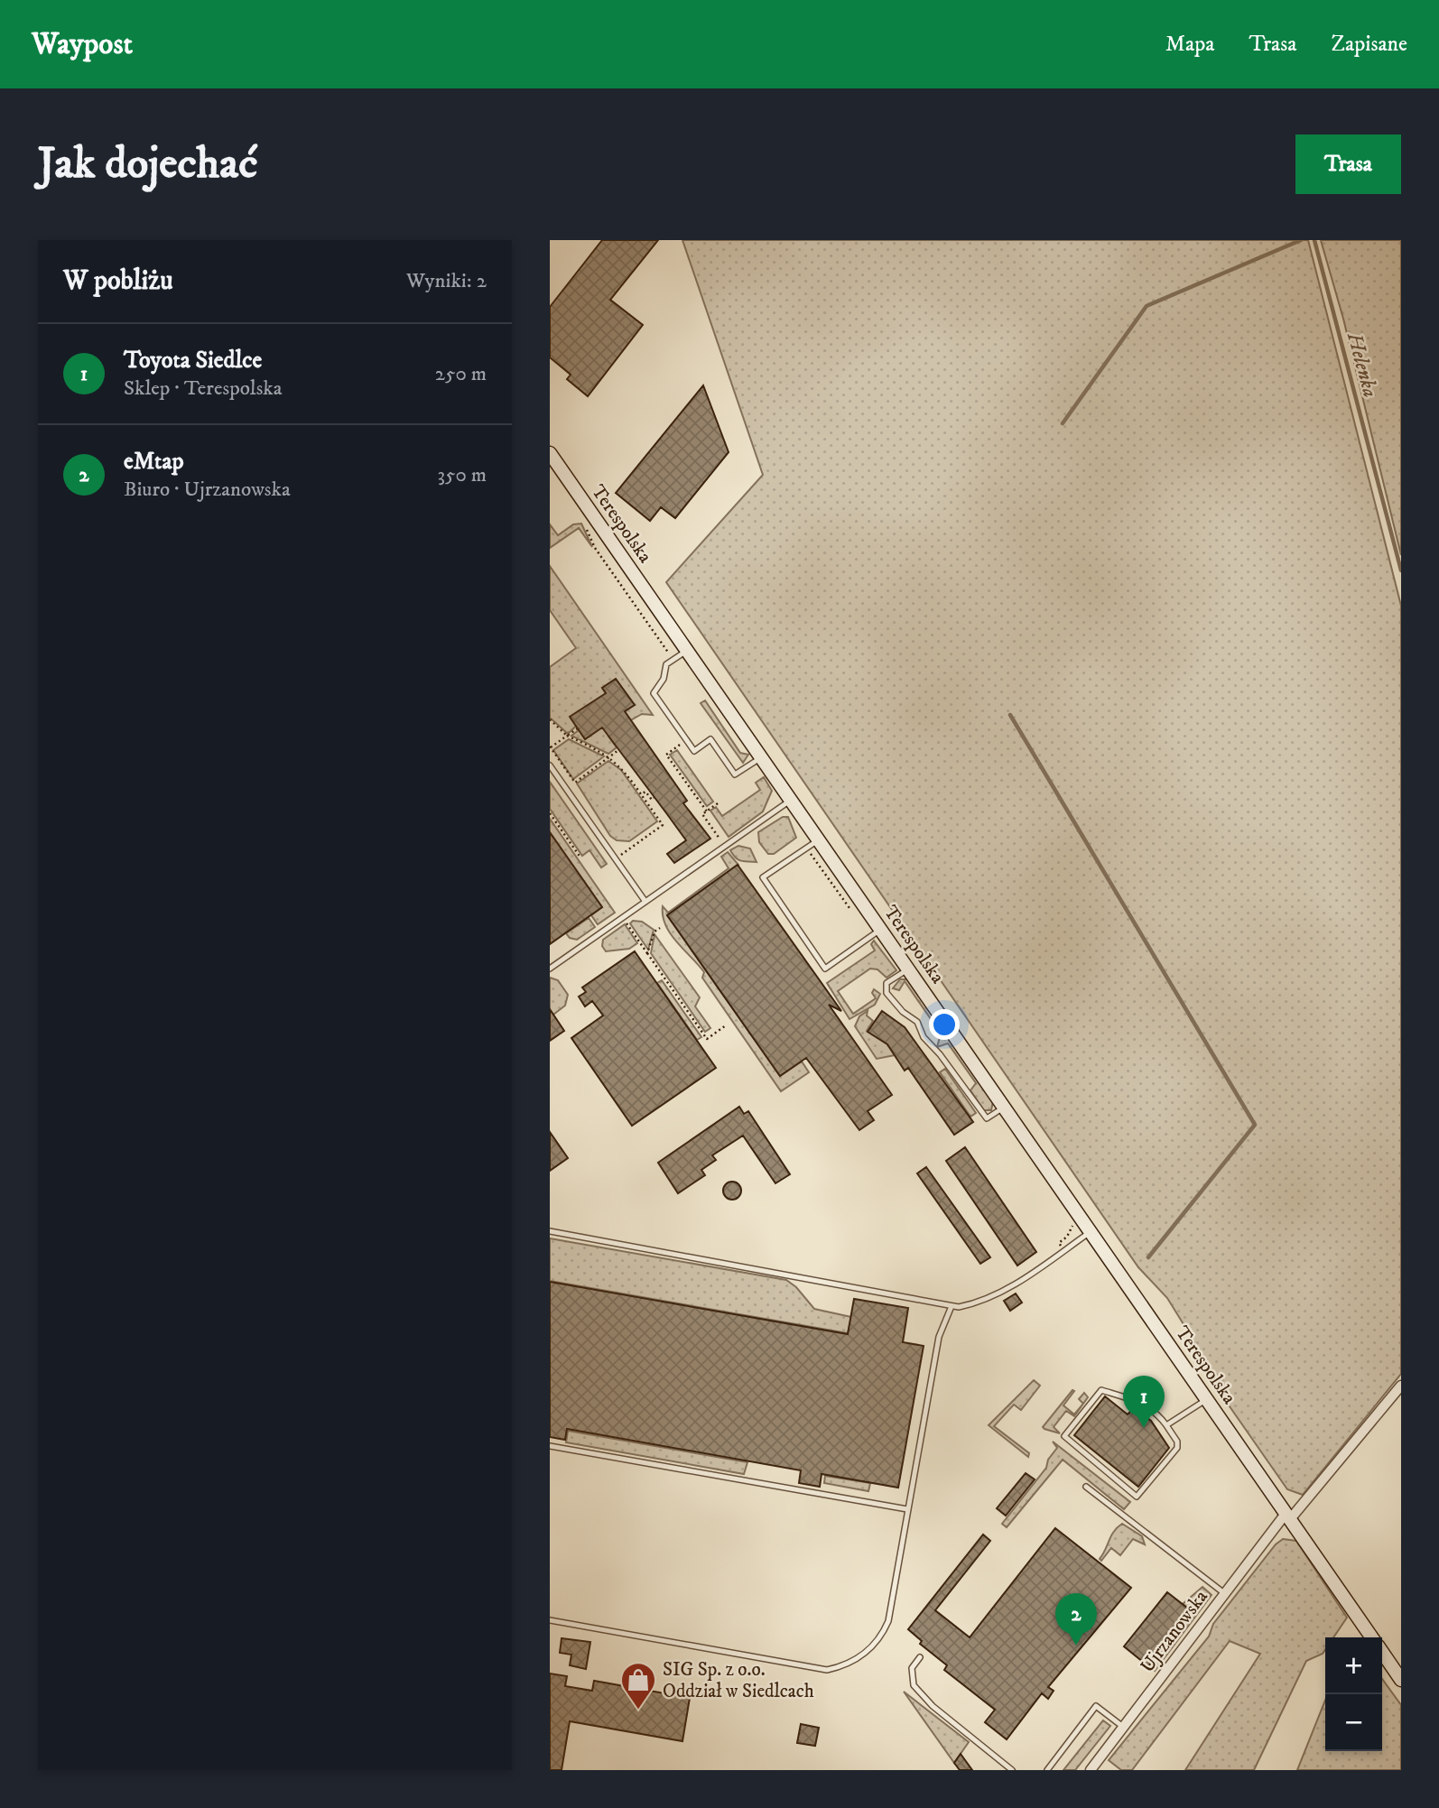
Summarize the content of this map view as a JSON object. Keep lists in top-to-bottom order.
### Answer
{
  "streets": {
    "street": ["Terespolska", "Ujrzanowska"]
  },
  "crossings": [
    ["Terespolska", "Ujrzanowska"]
  ],
  "water": ["Helenka"],
  "places": {
    "shop": ["SIG Sp. z o.o. Oddział w Siedlcach"]
  },
  "page": {
    "header": "Waypost",
    "nav": ["Mapa", "Trasa", "Zapisane"],
    "buttons": "Trasa",
    "title": "Jak dojechać",
    "heading": ["W pobliżu", "Wyniki: 2"],
    "list": [
      {
        "mark": "1",
        "name": "Toyota Siedlce",
        "note": "Sklep · Terespolska",
        "value": "250 m"
      },
      {
        "mark": "2",
        "name": "eMtap",
        "note": "Biuro · Ujrzanowska",
        "value": "350 m"
      }
    ],
    "pins": ["1", "2"],
    "map_buttons": ["+", "−"]
  }
}
